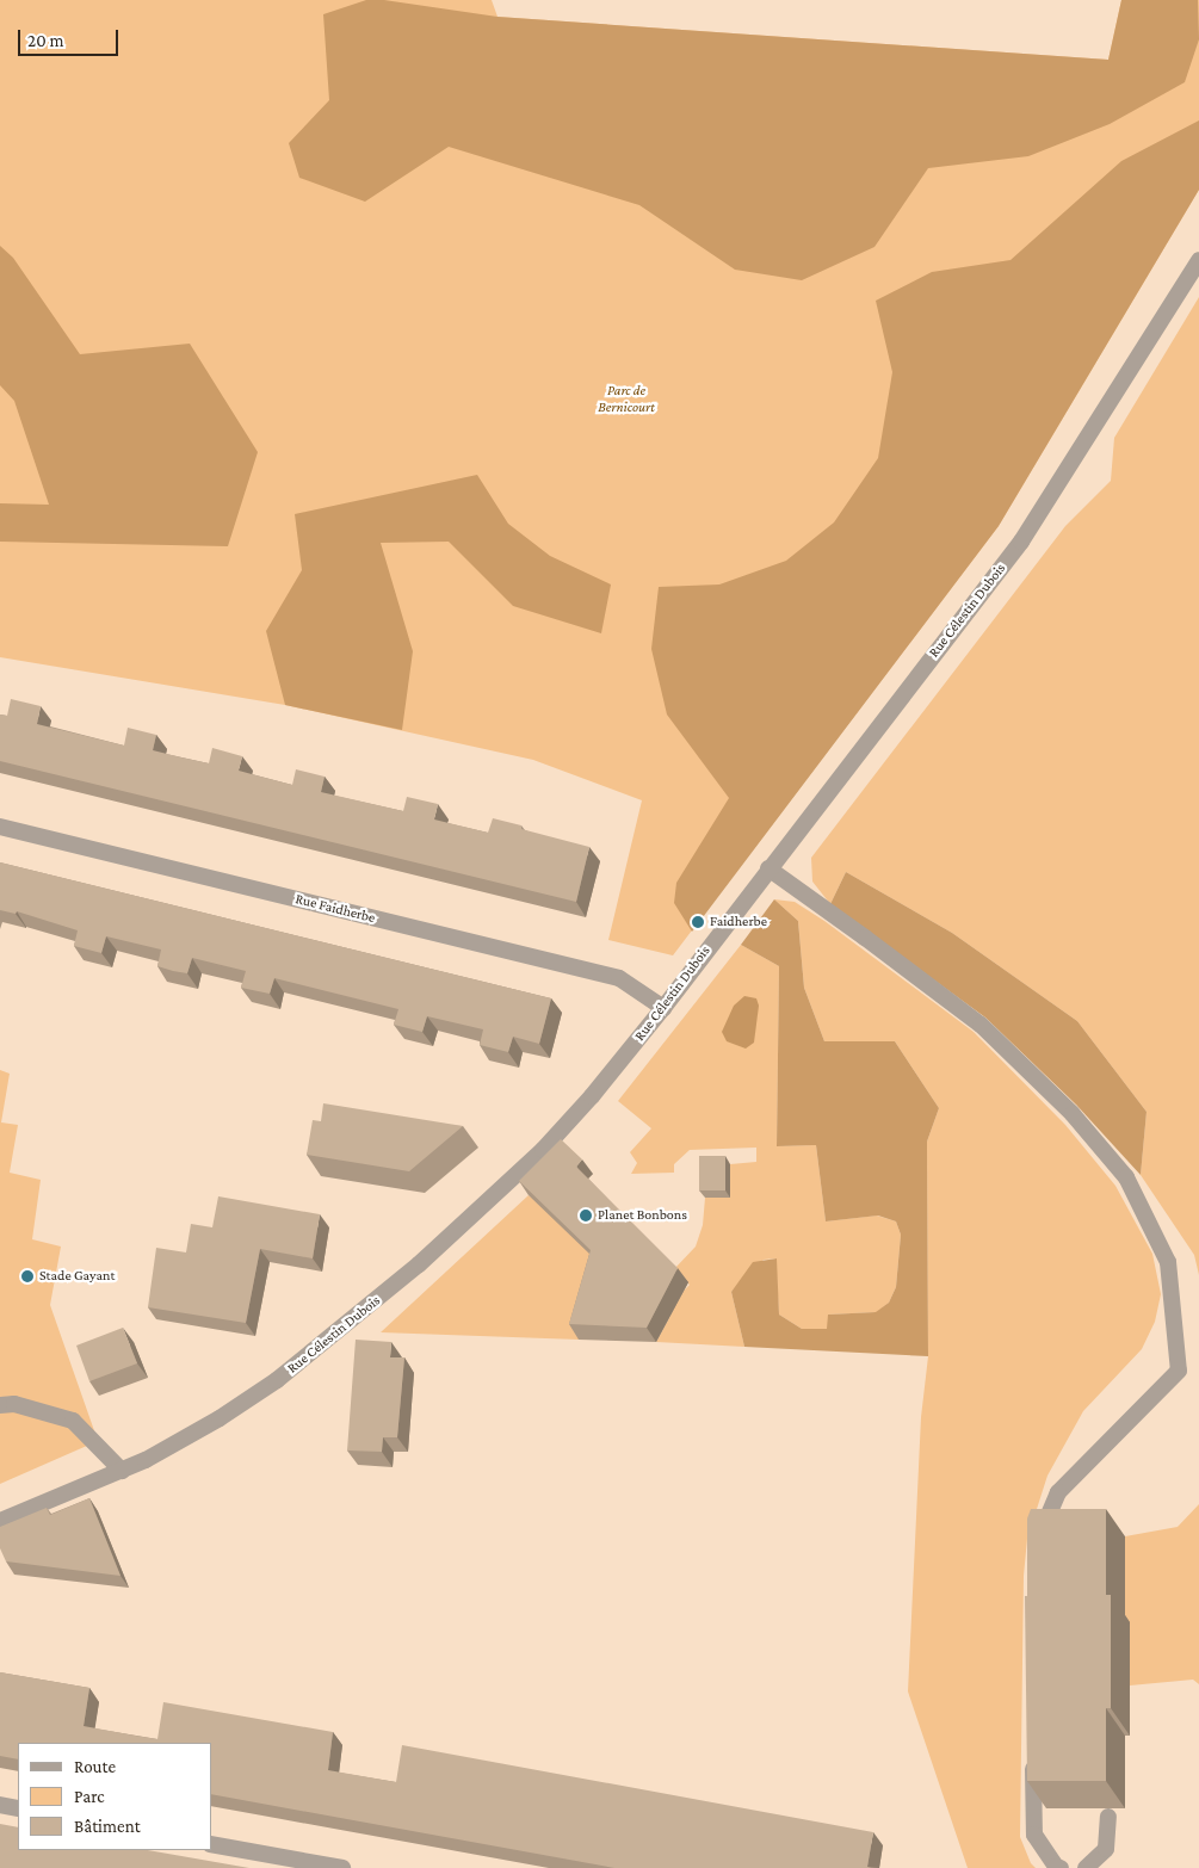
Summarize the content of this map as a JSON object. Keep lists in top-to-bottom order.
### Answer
{
  "streets": {
    "street": ["Rue Célestin Dubois", "Rue Faidherbe"]
  },
  "crossings": [
    ["Rue Célestin Dubois", "Rue Faidherbe"]
  ],
  "parks": ["Parc de Bernicourt"],
  "places": ["Faidherbe", "Planet Bonbons", "Stade Gayant"],
  "legend": ["Route", "Parc", "Bâtiment"],
  "scale_bar": "20 m"
}
